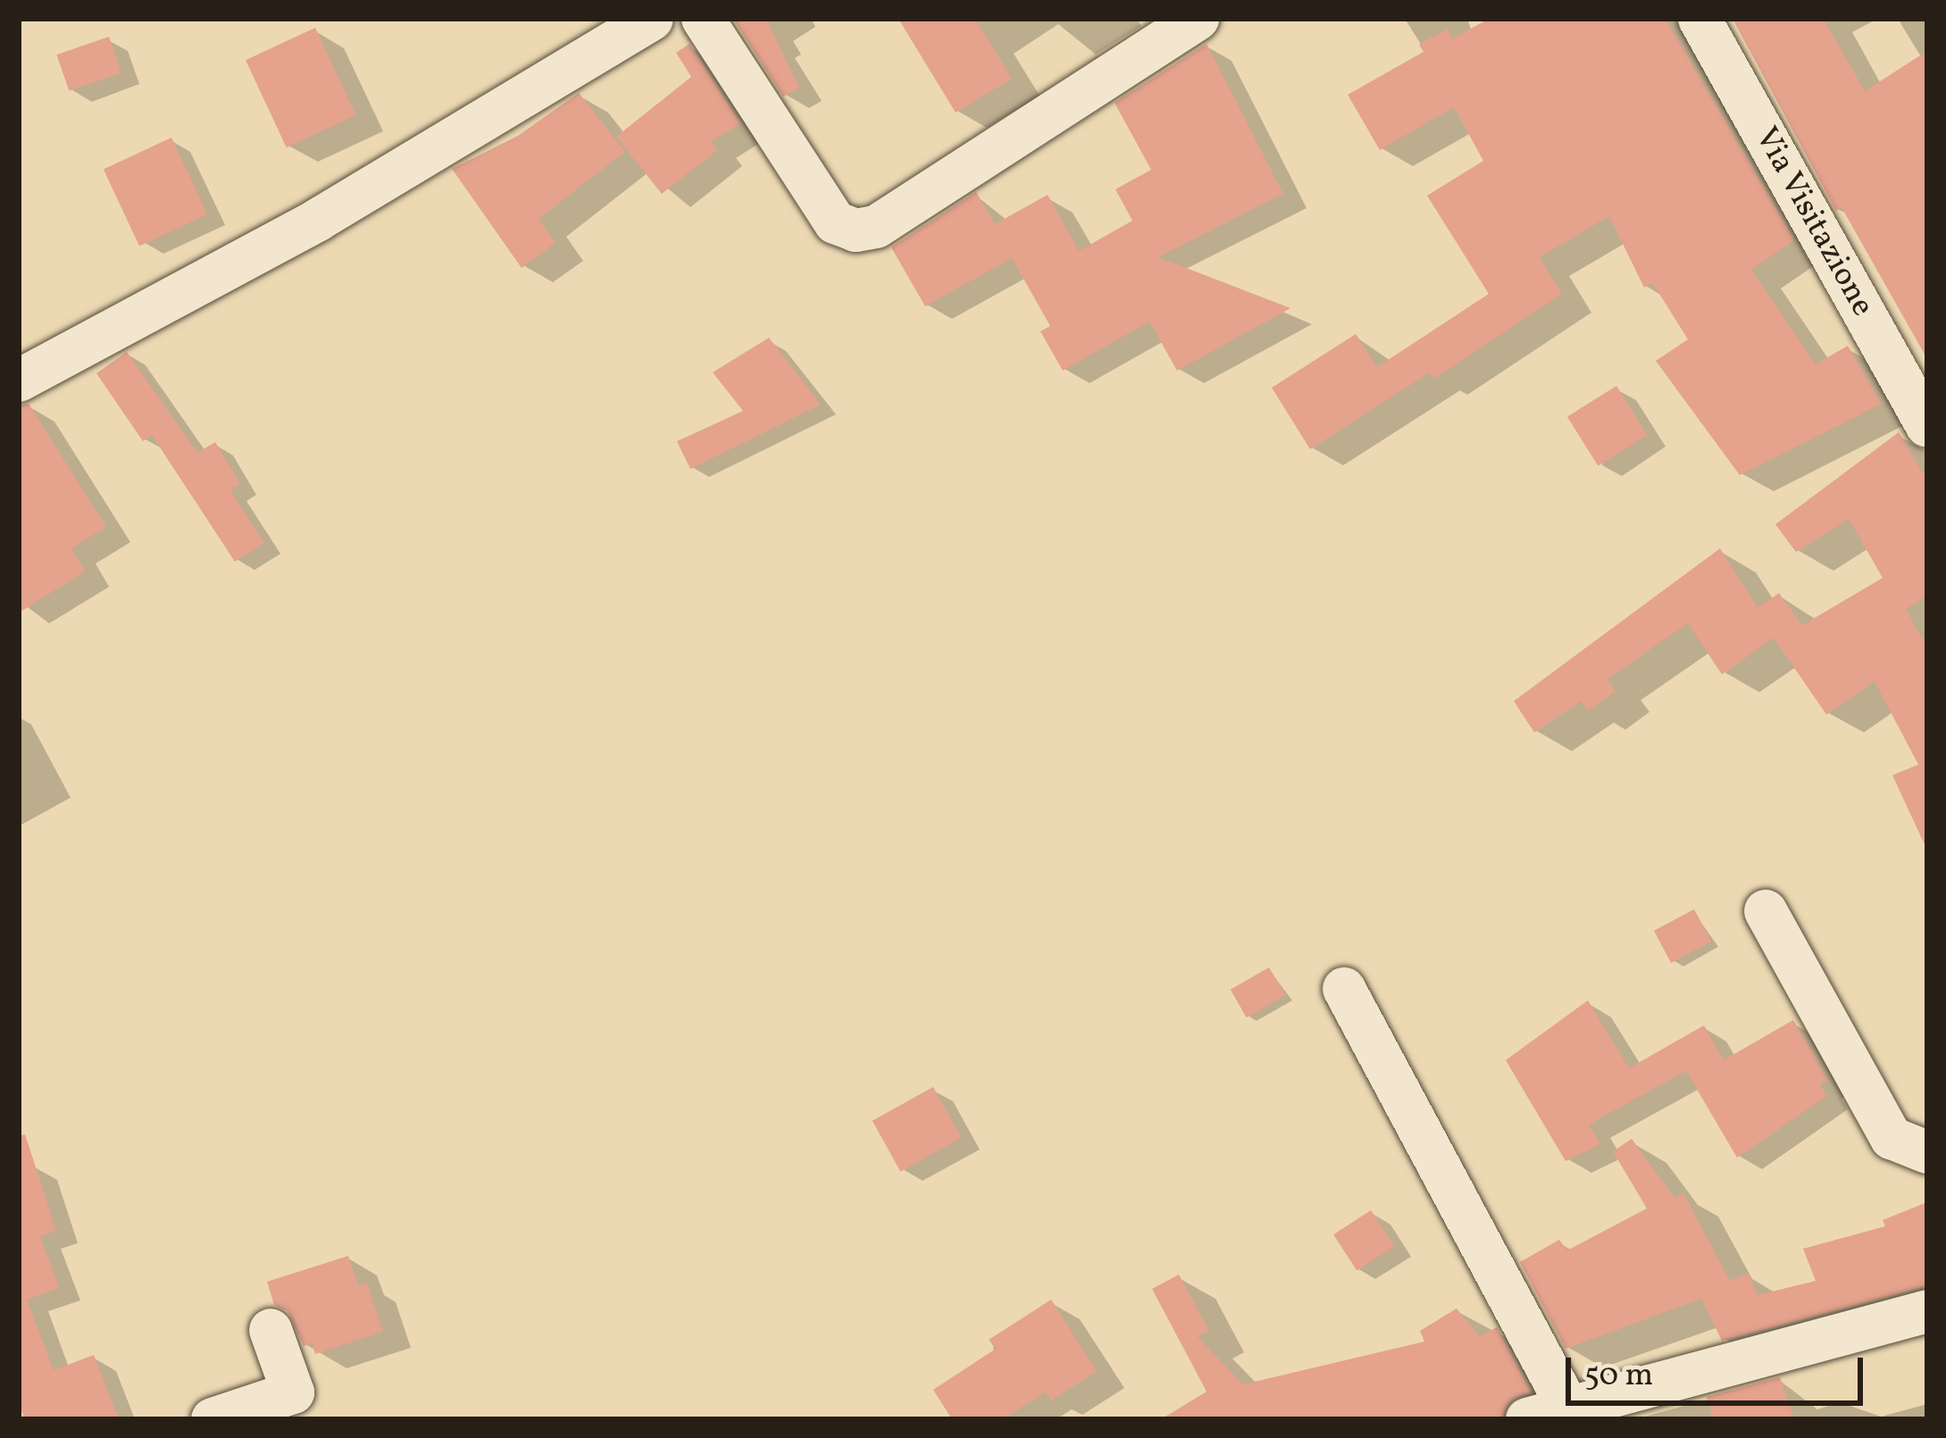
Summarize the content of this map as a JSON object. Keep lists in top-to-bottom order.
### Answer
{
  "streets": {
    "street": ["Via Visitazione"]
  },
  "scale_bar": "50 m"
}
